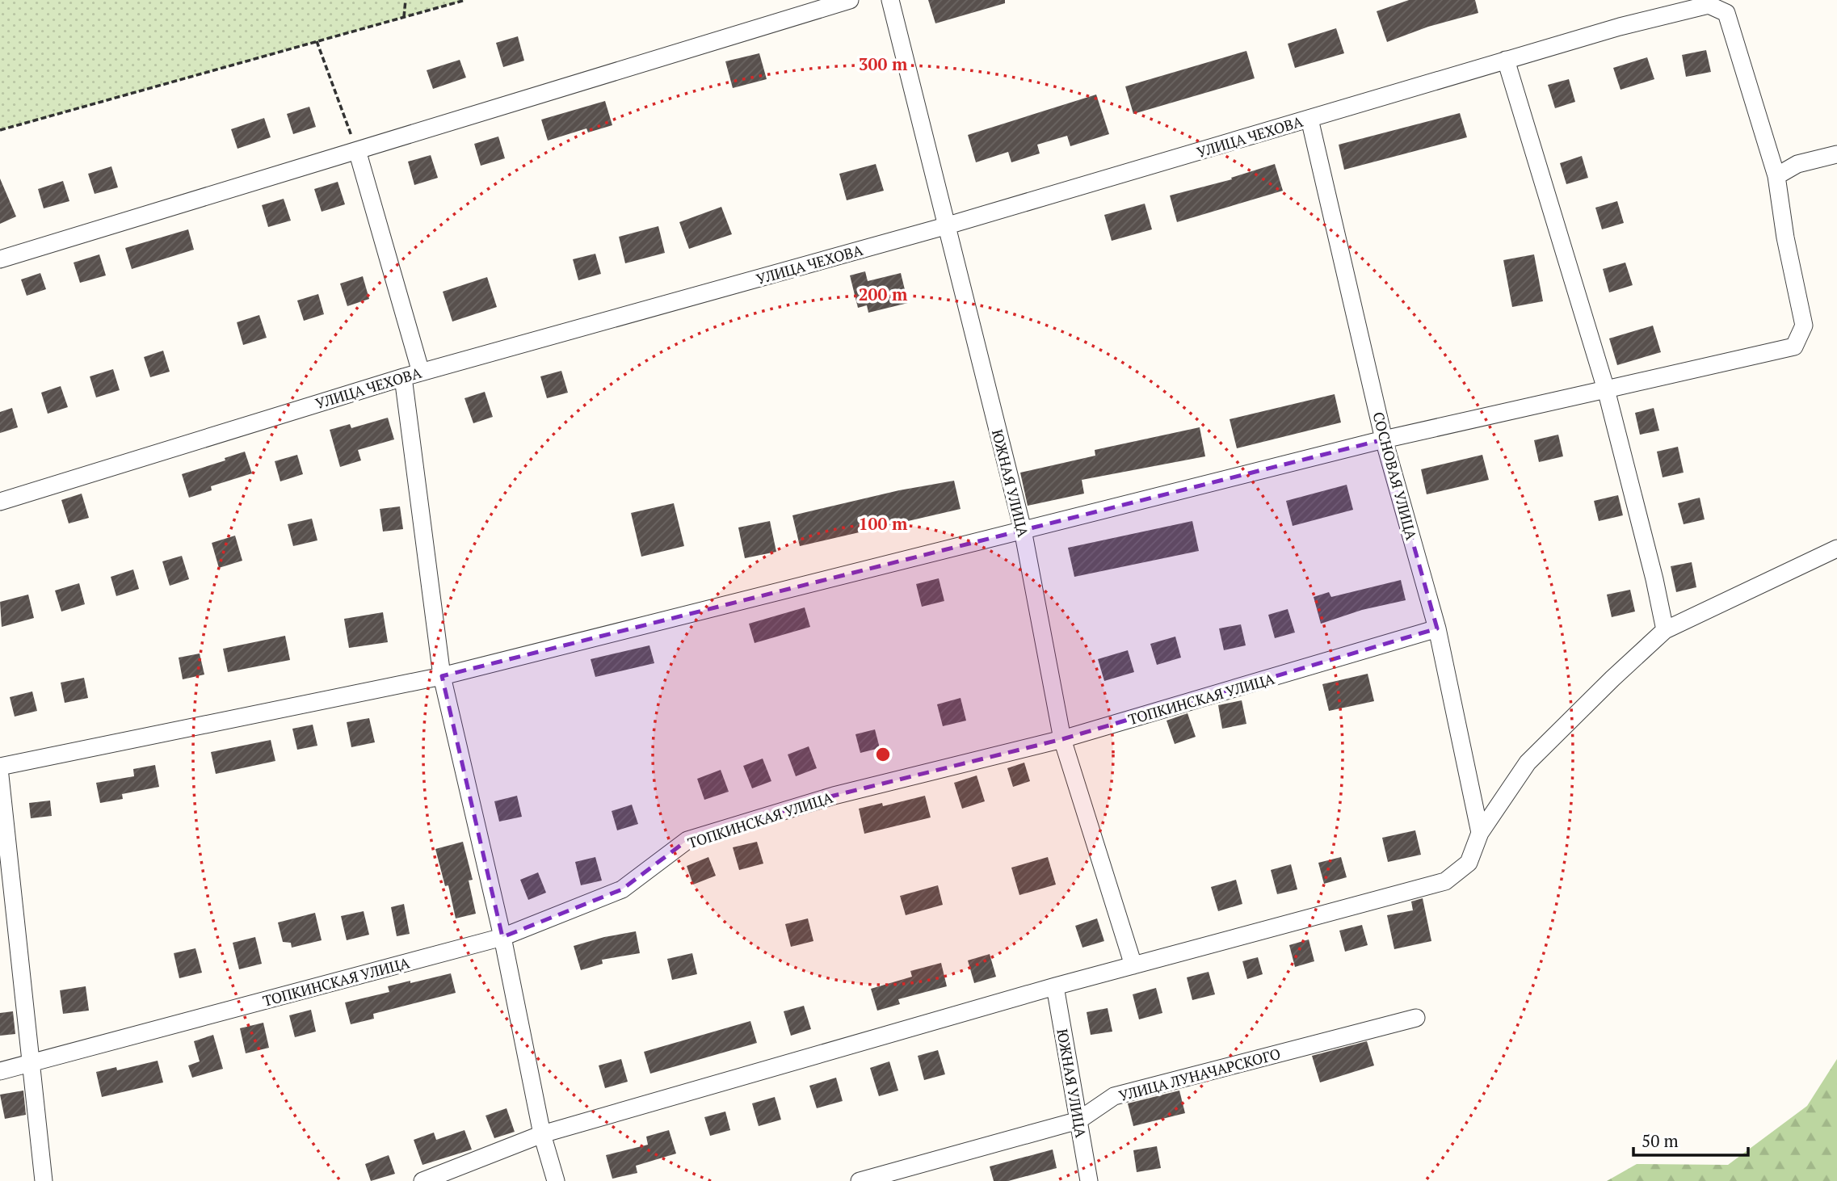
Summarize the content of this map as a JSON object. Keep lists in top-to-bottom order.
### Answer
{
  "streets": {
    "street": [
      "УЛИЦА ЧЕХОВА",
      "СОСНОВАЯ УЛИЦА",
      "ЮЖНАЯ УЛИЦА",
      "ТОПКИНСКАЯ УЛИЦА",
      "УЛИЦА ЛУНАЧАРСКОГО"
    ]
  },
  "crossings": [
    ["УЛИЦА ЧЕХОВА", "СОСНОВАЯ УЛИЦА"],
    ["УЛИЦА ЧЕХОВА", "ЮЖНАЯ УЛИЦА"],
    ["СОСНОВАЯ УЛИЦА", "ТОПКИНСКАЯ УЛИЦА"],
    ["ЮЖНАЯ УЛИЦА", "ТОПКИНСКАЯ УЛИЦА"],
    ["ЮЖНАЯ УЛИЦА", "УЛИЦА ЛУНАЧАРСКОГО"]
  ],
  "scale_bar": "50 m",
  "rings": ["300 m", "200 m", "100 m"]
}
